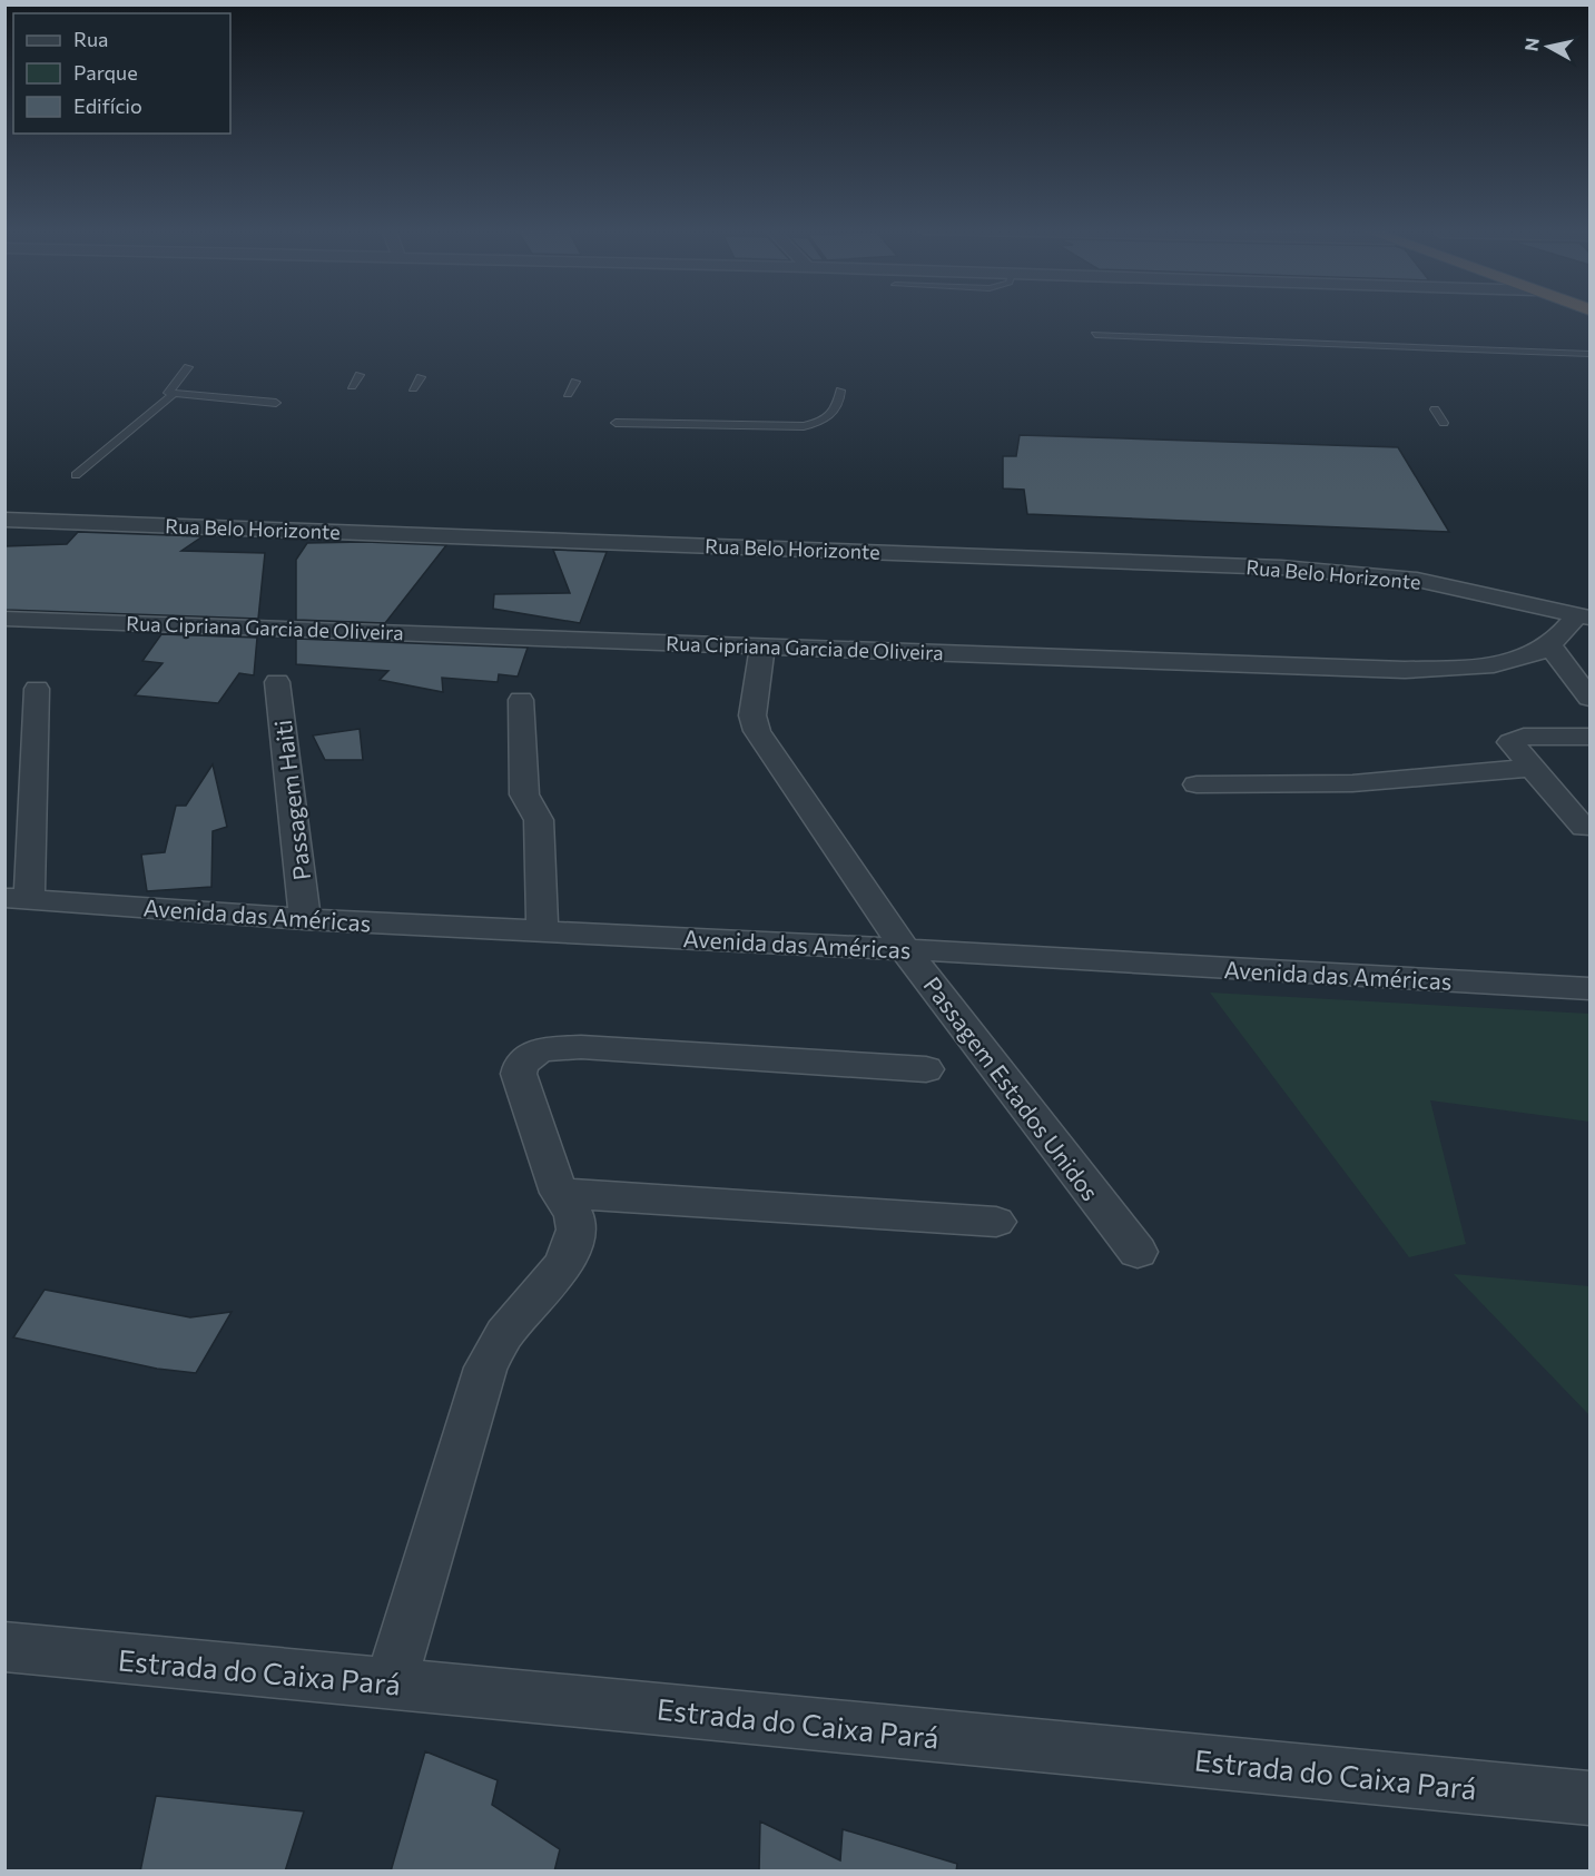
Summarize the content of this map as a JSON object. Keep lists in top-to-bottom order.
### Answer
{
  "streets": {
    "street": [
      "Rua Belo Horizonte",
      "Rua Cipriana Garcia de Oliveira",
      "Passagem Haiti",
      "Avenida das Américas",
      "Passagem Estados Unidos",
      "Estrada do Caixa Pará"
    ]
  },
  "crossings": [
    ["Rua Belo Horizonte", "Rua Cipriana Garcia de Oliveira"],
    ["Rua Cipriana Garcia de Oliveira", "Passagem Estados Unidos"],
    ["Passagem Haiti", "Avenida das Américas"],
    ["Avenida das Américas", "Passagem Estados Unidos"]
  ],
  "legend": ["Rua", "Parque", "Edifício"],
  "north": "left"
}
